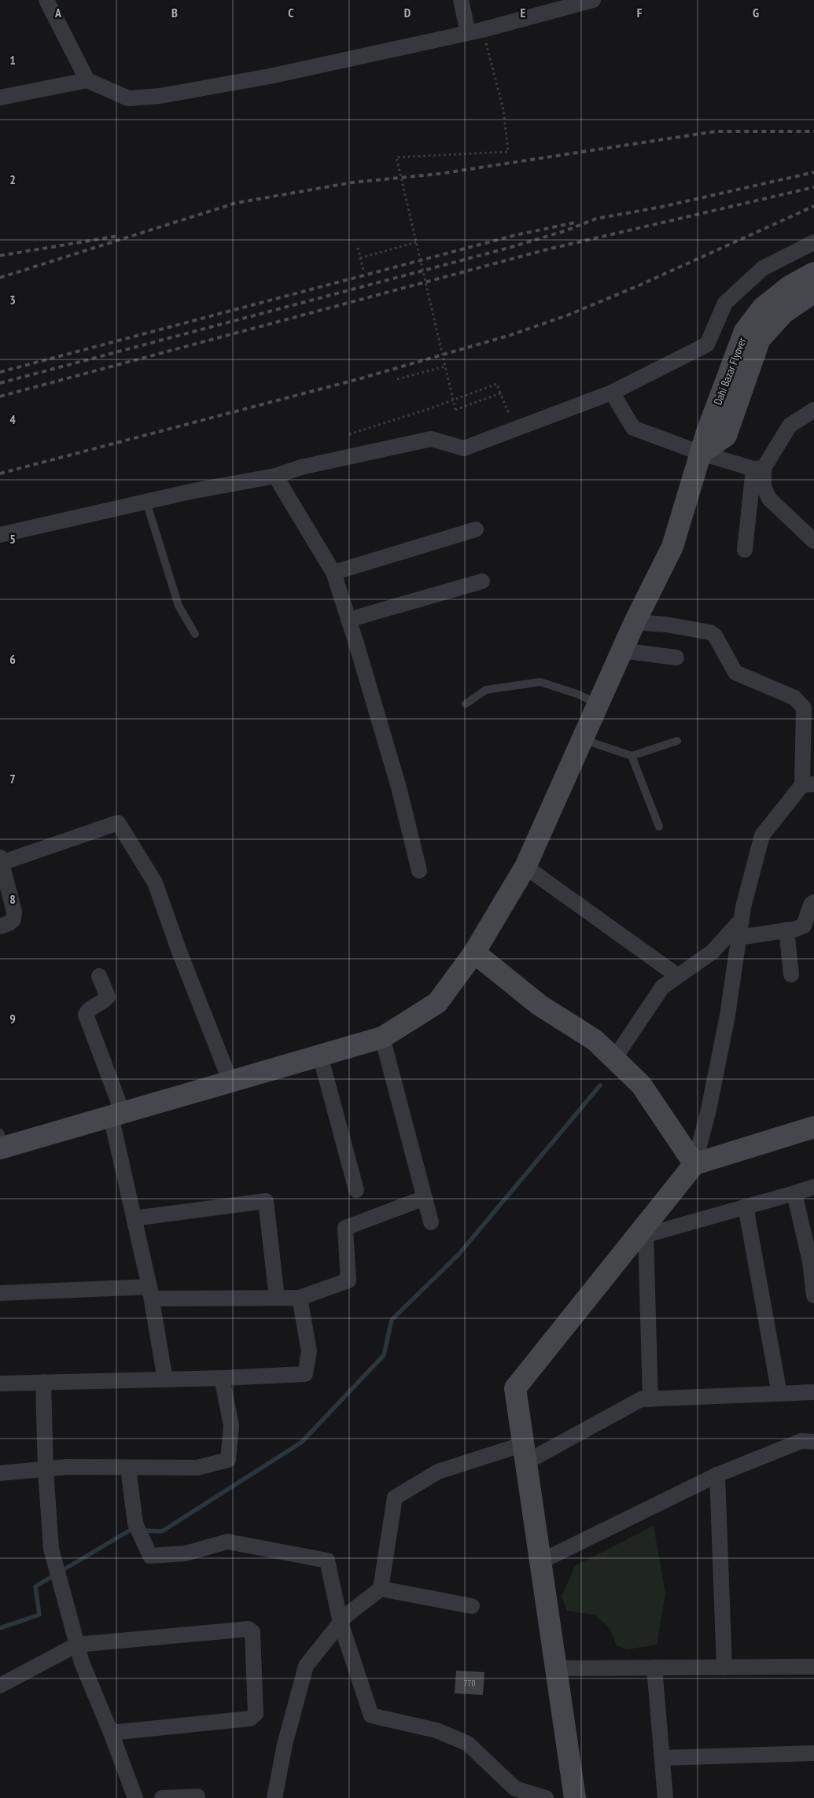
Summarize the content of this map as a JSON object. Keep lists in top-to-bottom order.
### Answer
{
  "streets": {
    "street": ["Dahi Bazar Flyover"]
  },
  "house_numbers": ["770"],
  "grid": {
    "columns": [
      "A",
      "B",
      "C",
      "D",
      "E",
      "F",
      "G"
    ],
    "rows": [
      "1",
      "2",
      "3",
      "4",
      "5",
      "6",
      "7",
      "8",
      "9"
    ]
  }
}
